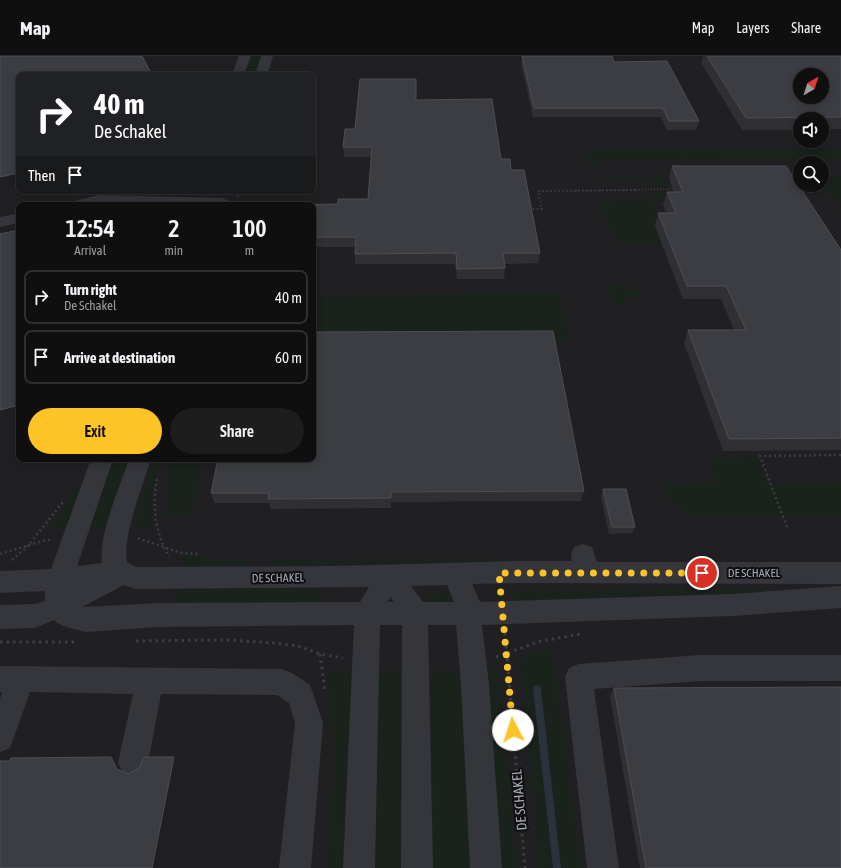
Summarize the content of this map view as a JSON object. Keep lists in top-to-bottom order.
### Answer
{
  "streets": {
    "street": ["DE SCHAKEL"]
  },
  "north": "top right",
  "page": {
    "header": "Map",
    "nav": ["Map", "Layers", "Share"],
    "turn": ["40 m", "De Schakel"],
    "then": "Then",
    "eta": [
      "12:54",
      "Arrival",
      "2",
      "min",
      "100",
      "m"
    ],
    "list": [
      {
        "name": "Turn right",
        "note": "De Schakel",
        "value": "40 m"
      },
      {
        "name": "Arrive at destination",
        "value": "60 m"
      }
    ],
    "buttons": ["Exit", "Share"]
  }
}
